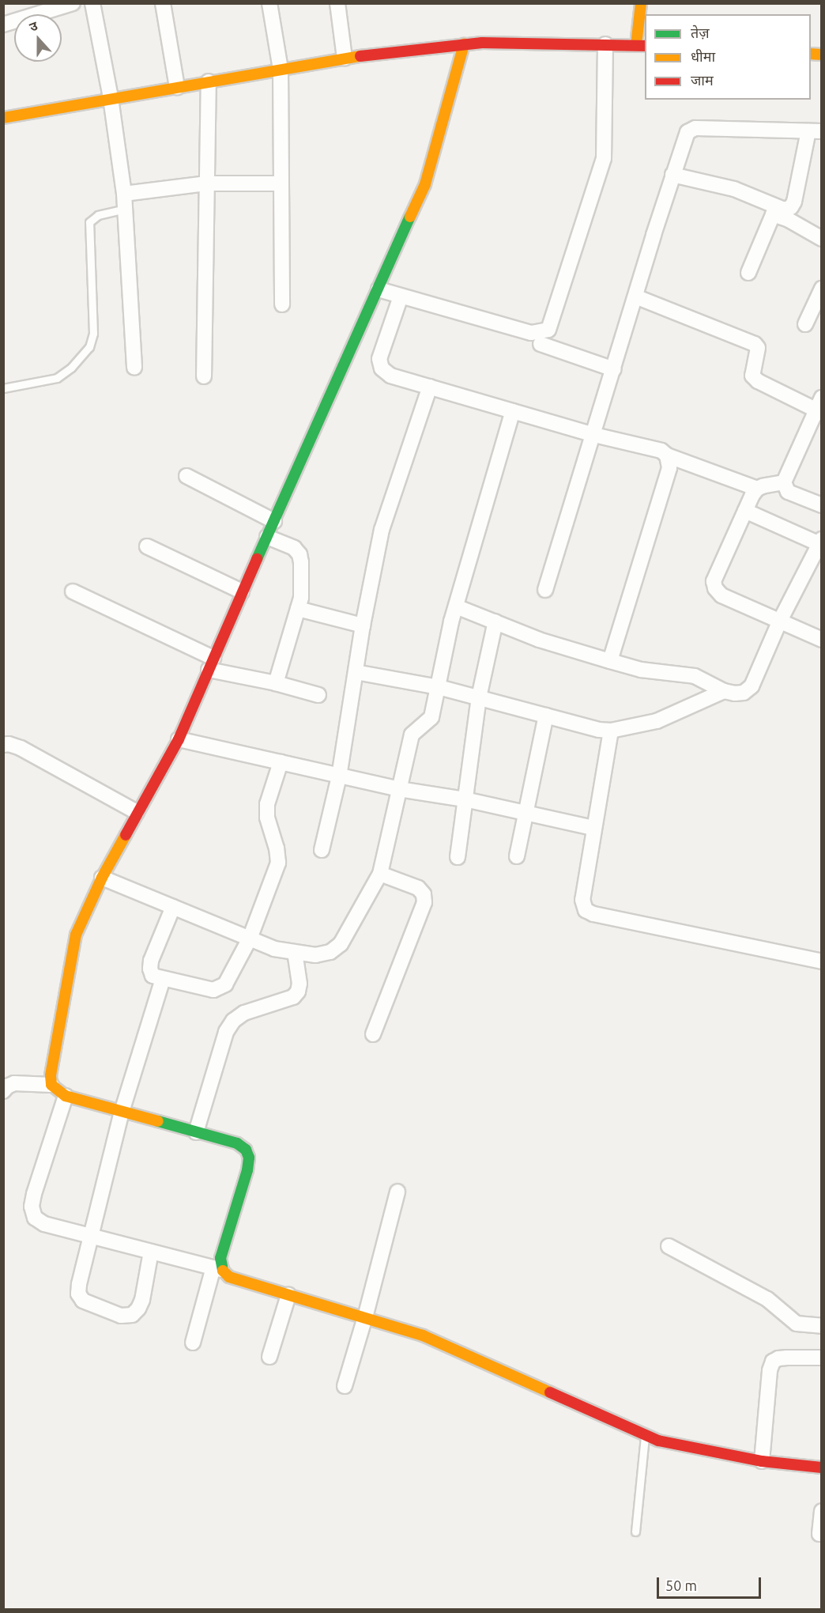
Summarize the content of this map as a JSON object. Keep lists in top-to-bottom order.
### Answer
{
  "legend": ["तेज़", "धीमा", "जाम"],
  "scale_bar": "50 m",
  "north": "top"
}
